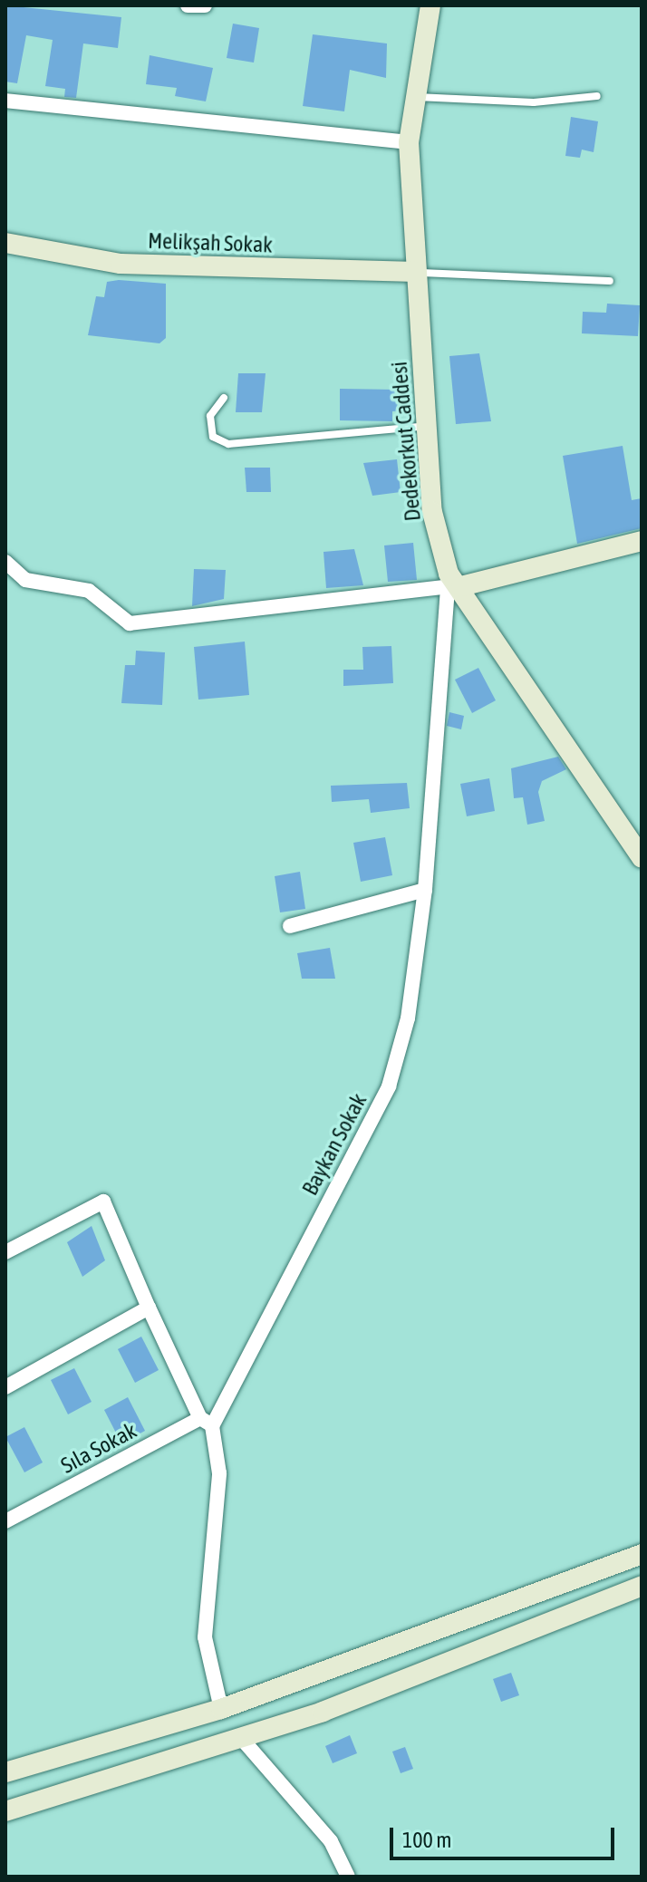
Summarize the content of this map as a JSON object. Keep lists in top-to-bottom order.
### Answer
{
  "streets": {
    "street": [
      "Melikşah Sokak",
      "Dedekorkut Caddesi",
      "Baykan Sokak",
      "Sıla Sokak"
    ]
  },
  "crossings": [
    ["Melikşah Sokak", "Dedekorkut Caddesi"],
    ["Dedekorkut Caddesi", "Baykan Sokak"],
    ["Baykan Sokak", "Sıla Sokak"]
  ],
  "scale_bar": "100 m"
}
